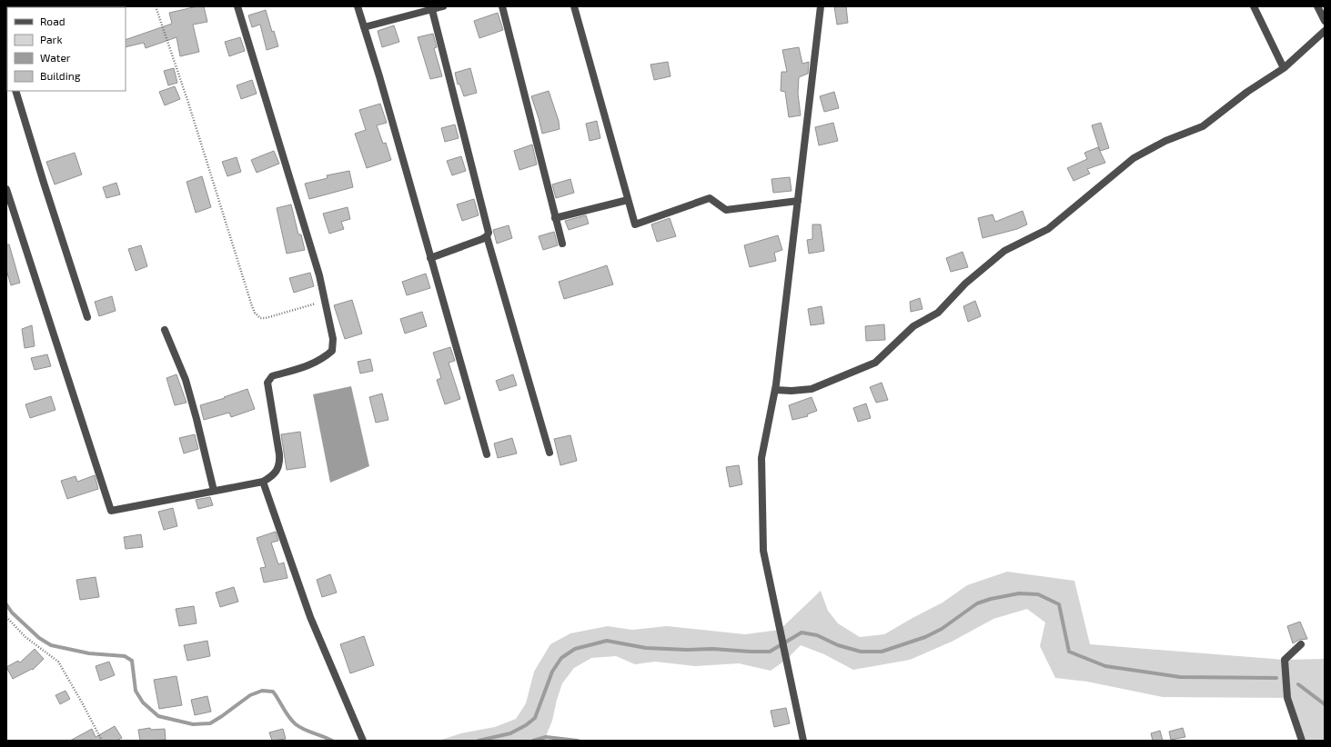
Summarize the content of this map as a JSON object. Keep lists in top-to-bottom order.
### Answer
{
  "legend": [
    "Road",
    "Park",
    "Water",
    "Building"
  ]
}
